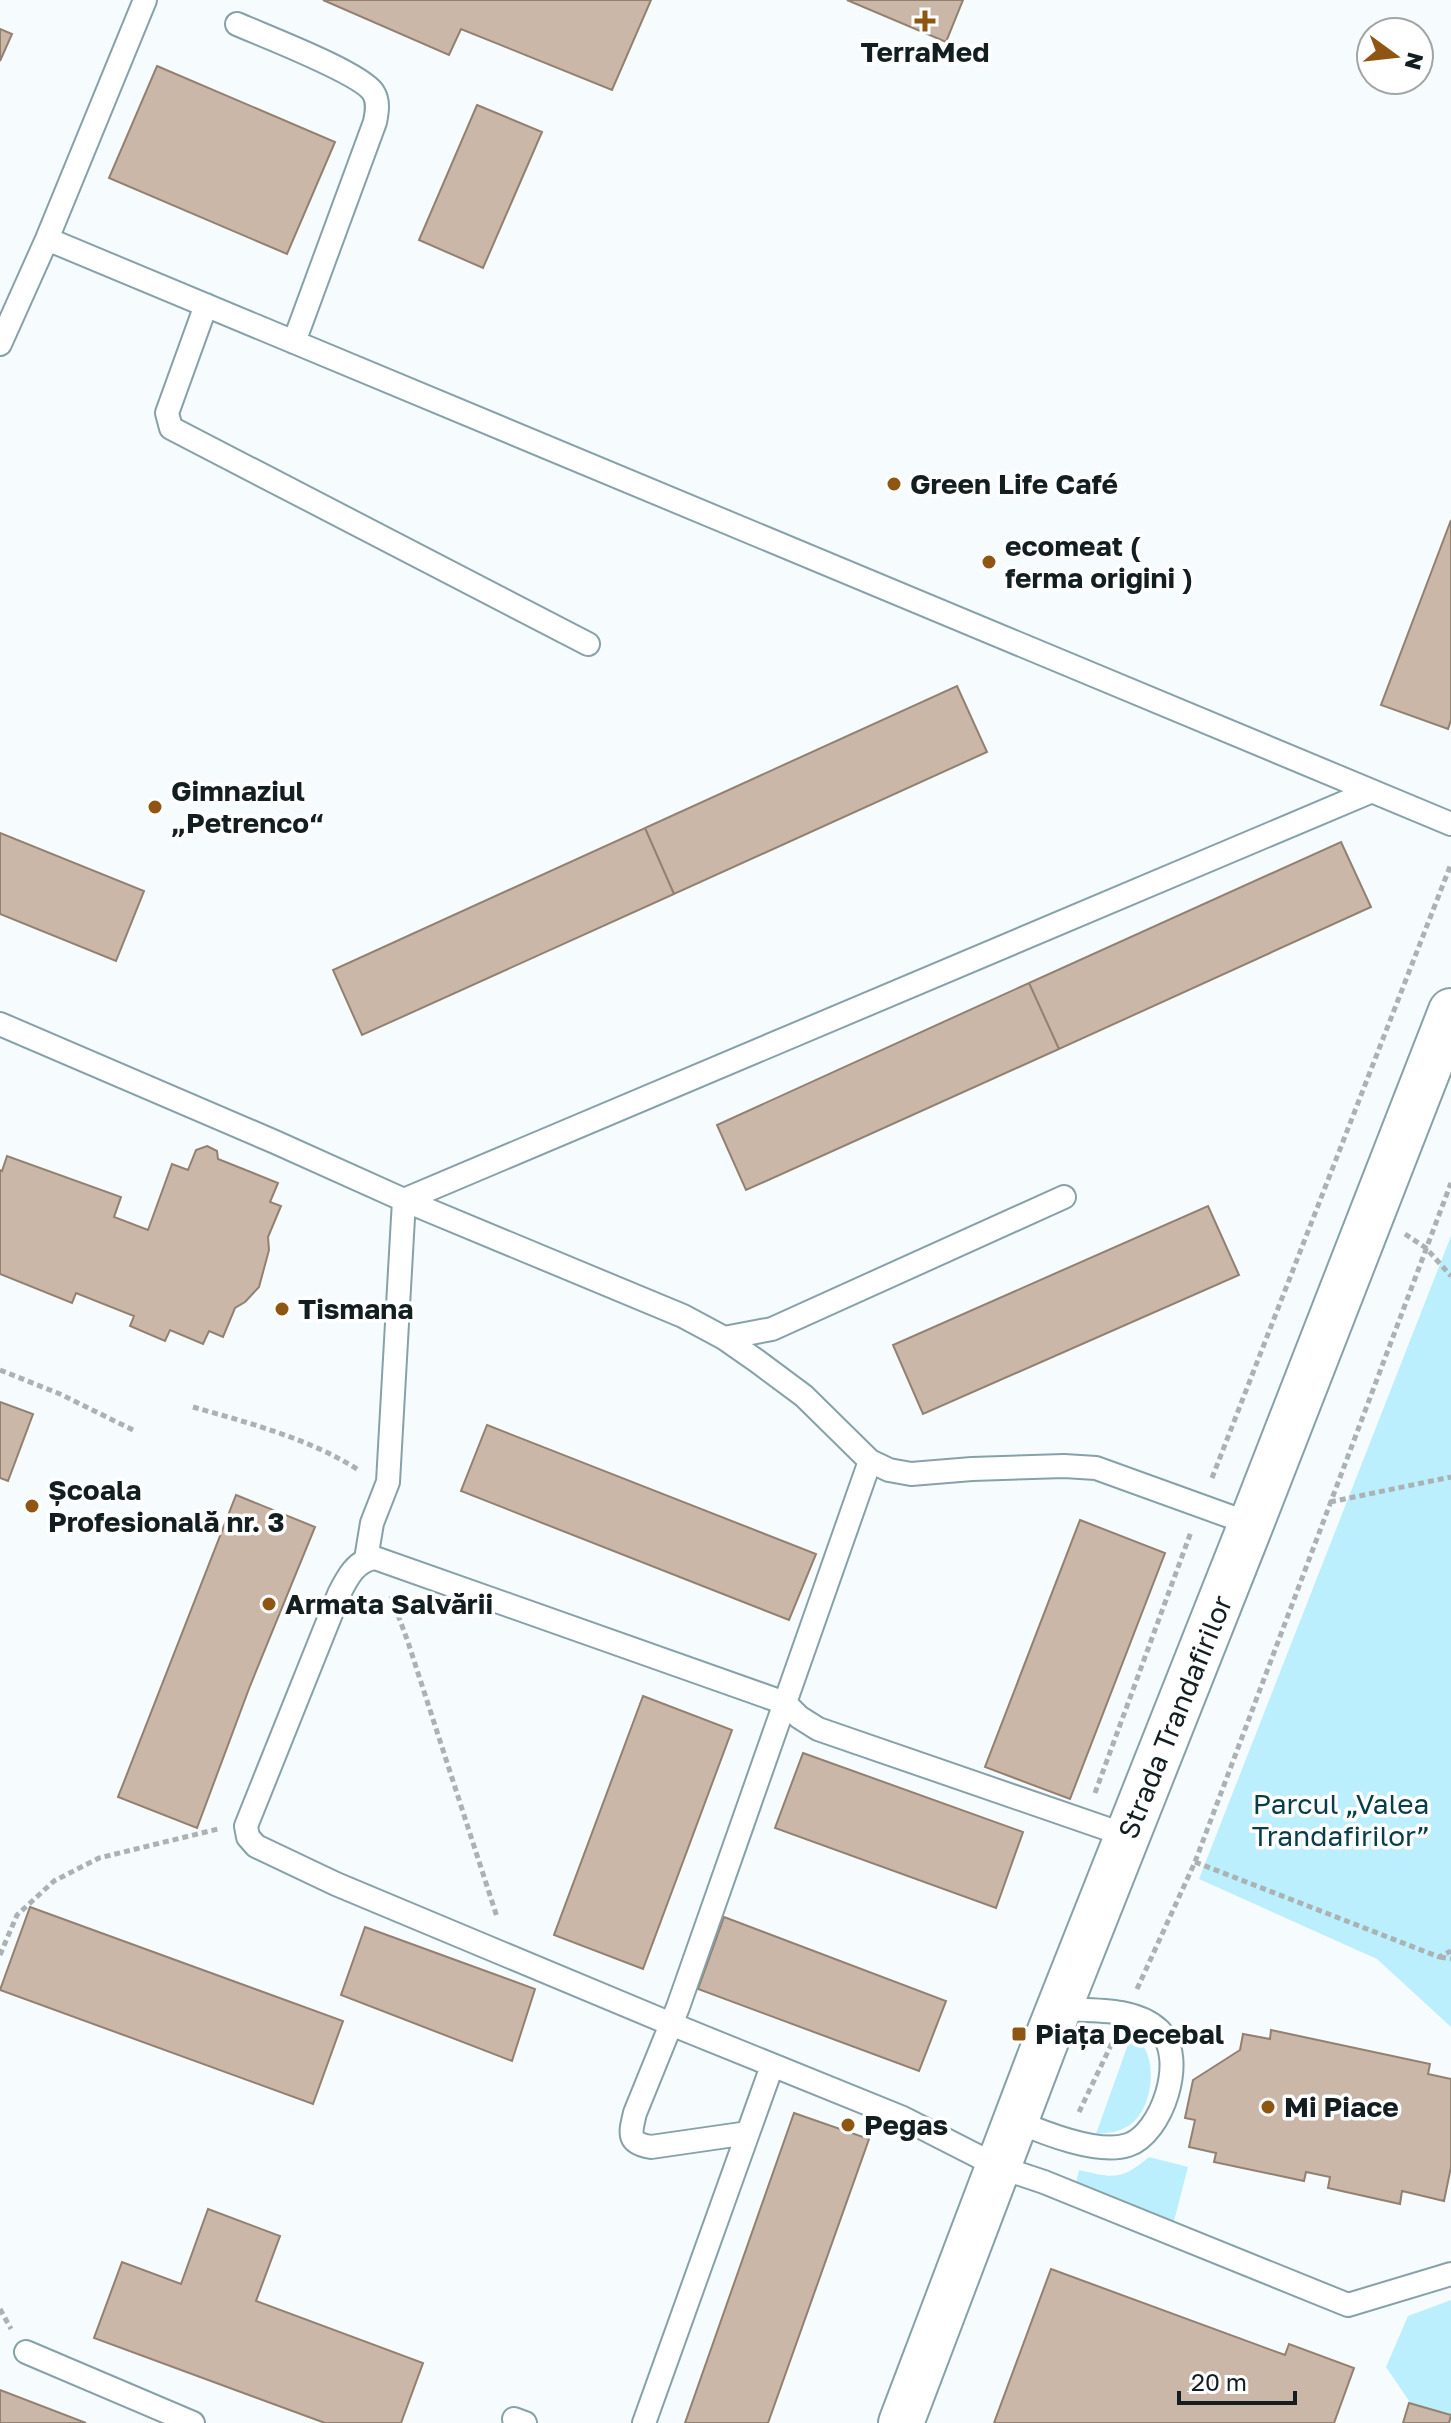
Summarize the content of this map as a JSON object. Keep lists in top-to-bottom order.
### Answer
{
  "streets": {
    "main road": ["Strada Trandafirilor"]
  },
  "parks": ["Parcul „Valea Trandafirilor”"],
  "places": {
    "health": ["TerraMed"],
    "other": [
      "Green Life Café",
      "ecomeat ( ferma origini )",
      "Gimnaziul „Petrenco“",
      "Tismana",
      "Școala Profesională nr. 3",
      "Armata Salvării",
      "Mi Piace",
      "Pegas"
    ],
    "transit": ["Piața Decebal"]
  },
  "scale_bar": "20 m",
  "north": "right"
}
